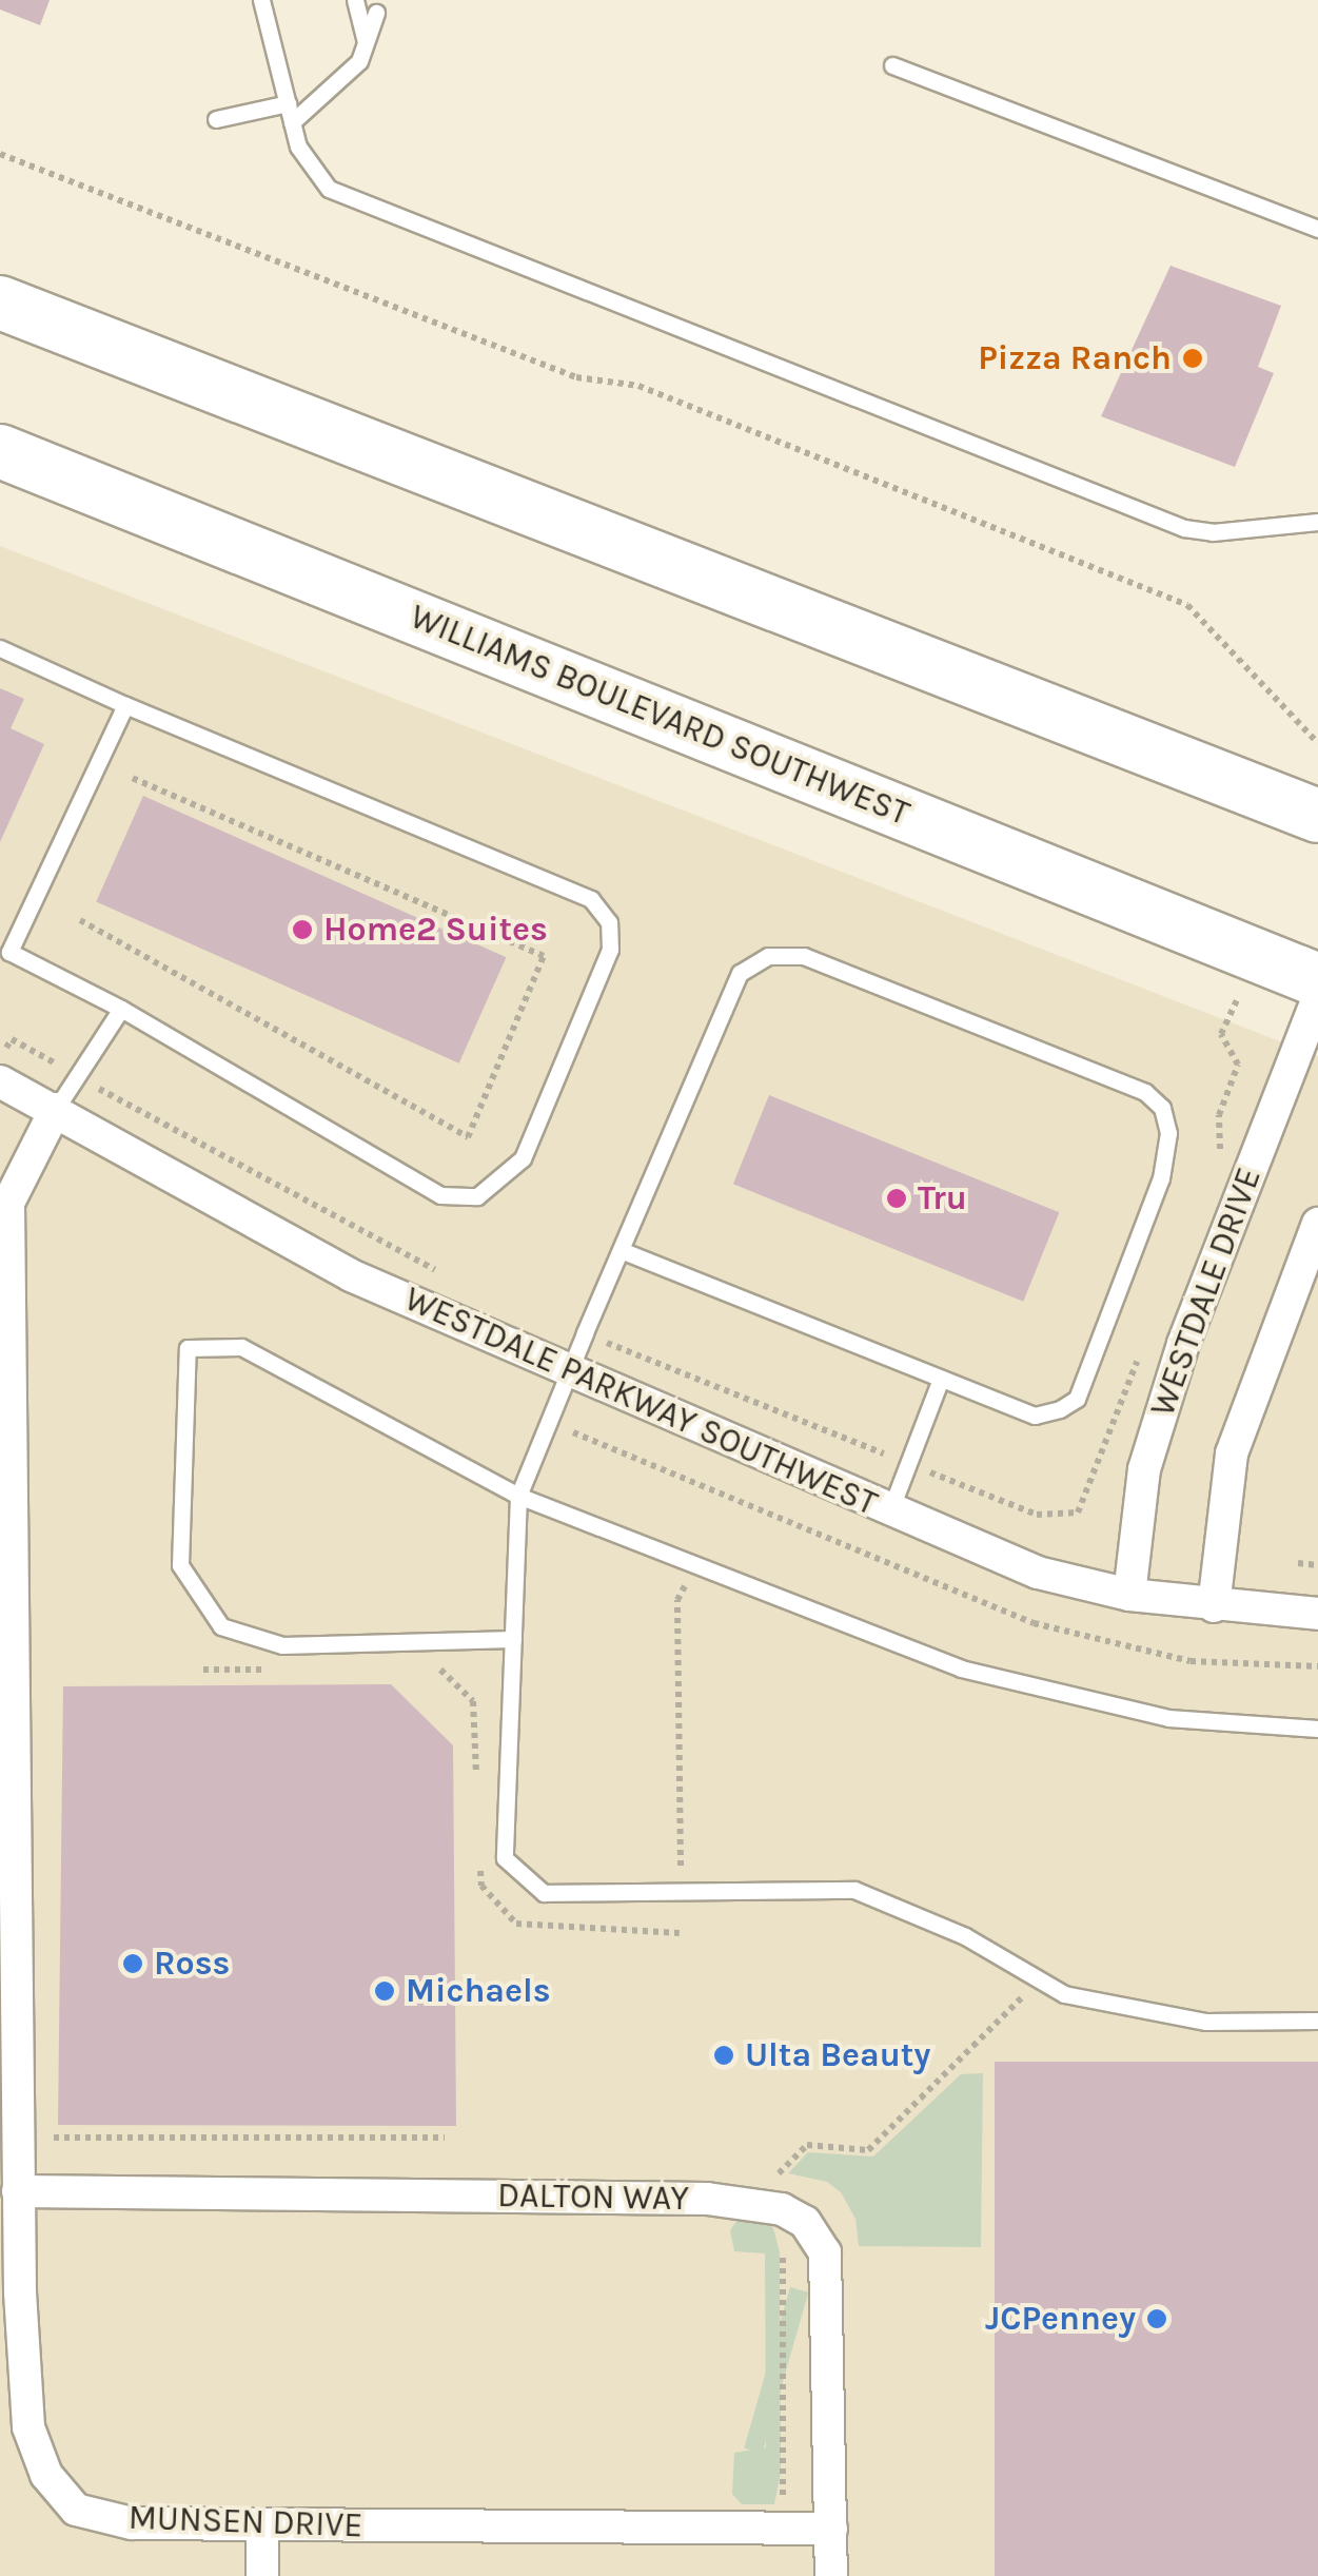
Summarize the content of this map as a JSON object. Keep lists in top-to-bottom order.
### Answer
{
  "streets": {
    "main road": ["WILLIAMS BOULEVARD SOUTHWEST"],
    "street": [
      "WESTDALE DRIVE",
      "WESTDALE PARKWAY SOUTHWEST",
      "DALTON WAY",
      "MUNSEN DRIVE"
    ]
  },
  "crossings": [
    ["WESTDALE DRIVE", "WESTDALE PARKWAY SOUTHWEST"],
    ["WESTDALE PARKWAY SOUTHWEST", "MUNSEN DRIVE"],
    ["DALTON WAY", "MUNSEN DRIVE"]
  ],
  "places": [
    "Pizza Ranch",
    "Home2 Suites",
    "Tru",
    "Ross",
    "Michaels",
    "Ulta Beauty",
    "JCPenney"
  ]
}
